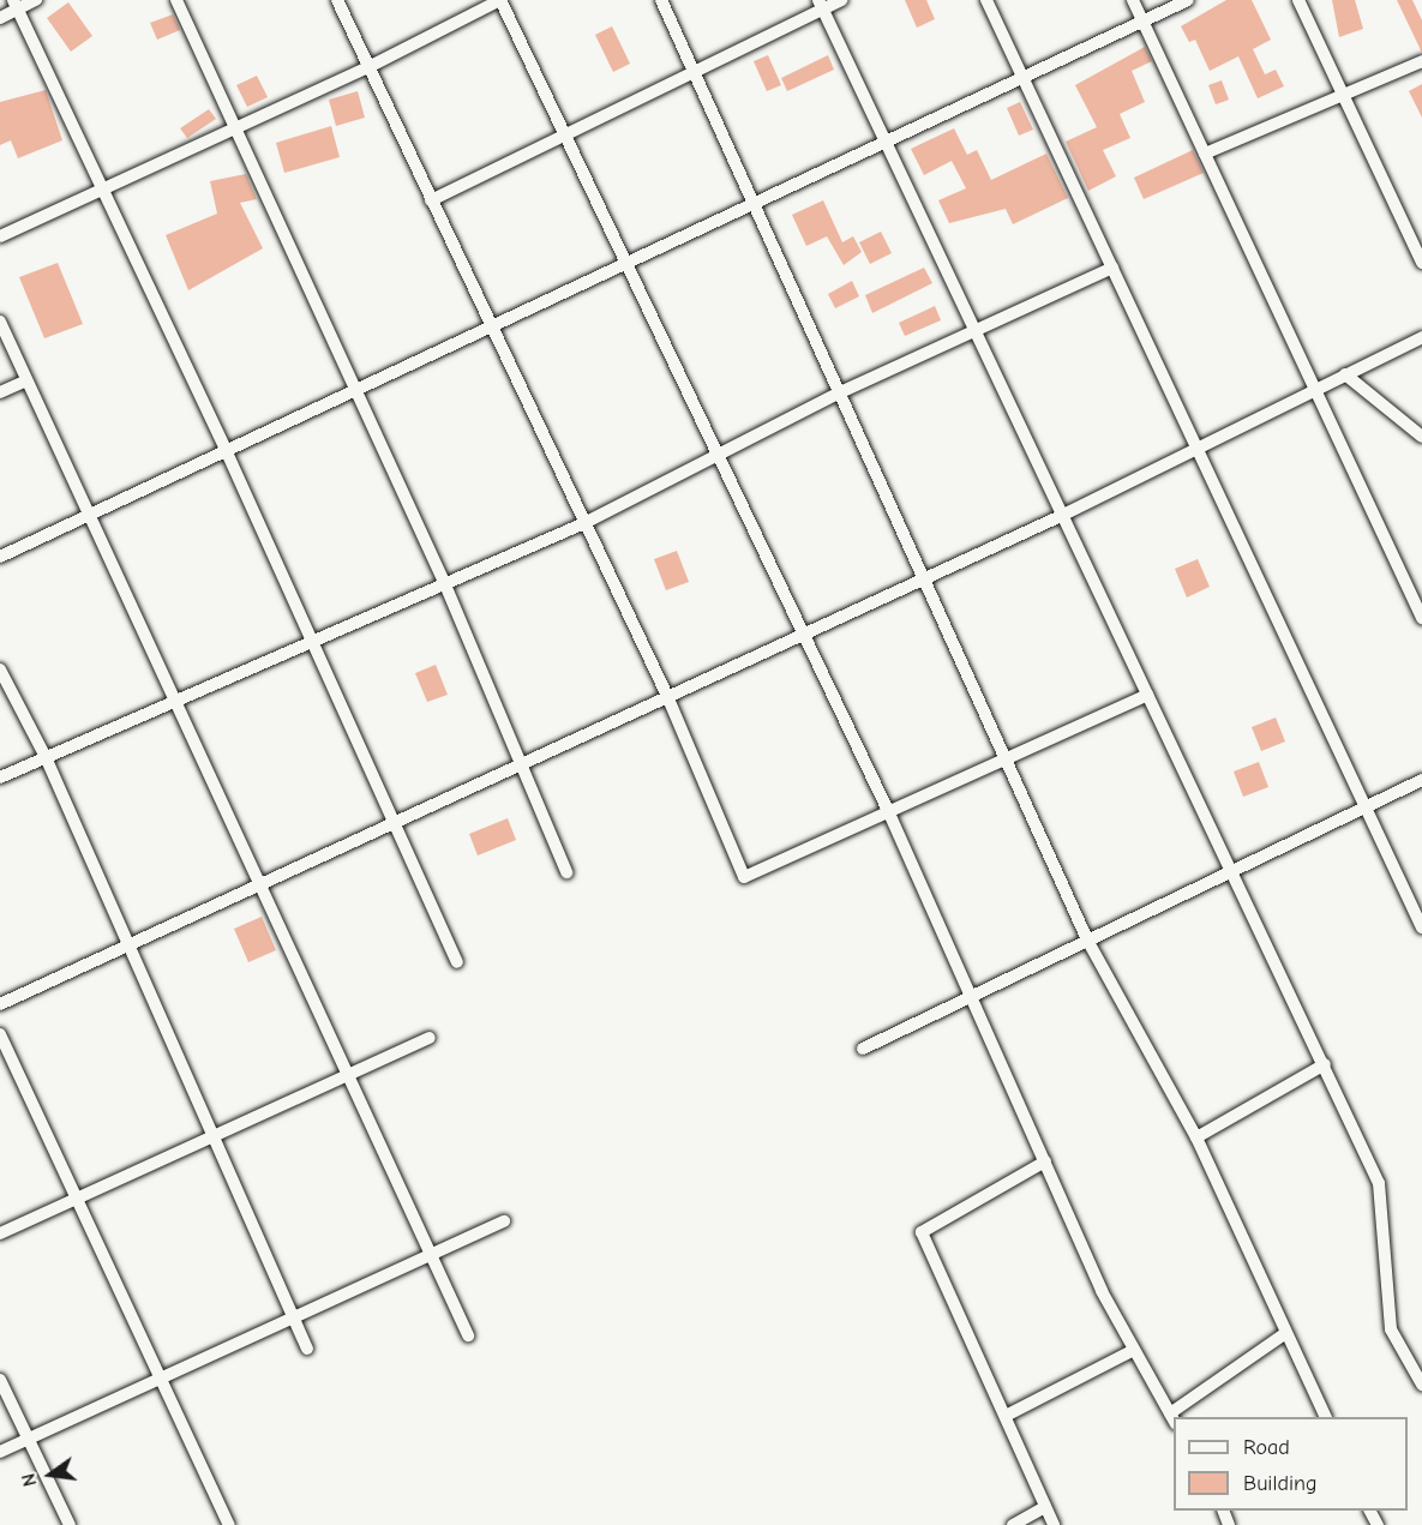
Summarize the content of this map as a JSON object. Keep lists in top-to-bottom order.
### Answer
{
  "legend": ["Road", "Building"],
  "north": "left"
}
